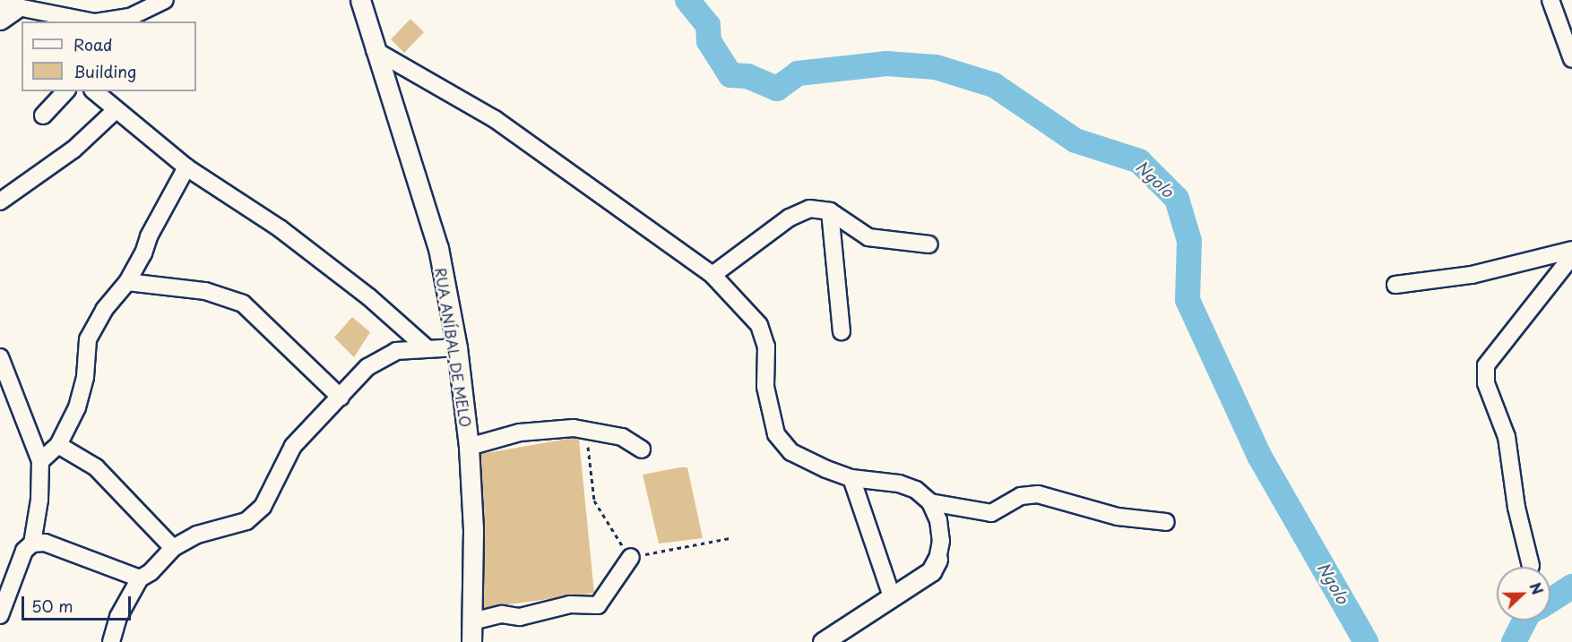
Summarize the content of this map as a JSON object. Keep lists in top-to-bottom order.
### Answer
{
  "streets": {
    "street": ["RUA ANÍBAL DE MELO"]
  },
  "water": ["Ngolo"],
  "legend": ["Road", "Building"],
  "scale_bar": "50 m",
  "north": "right"
}
